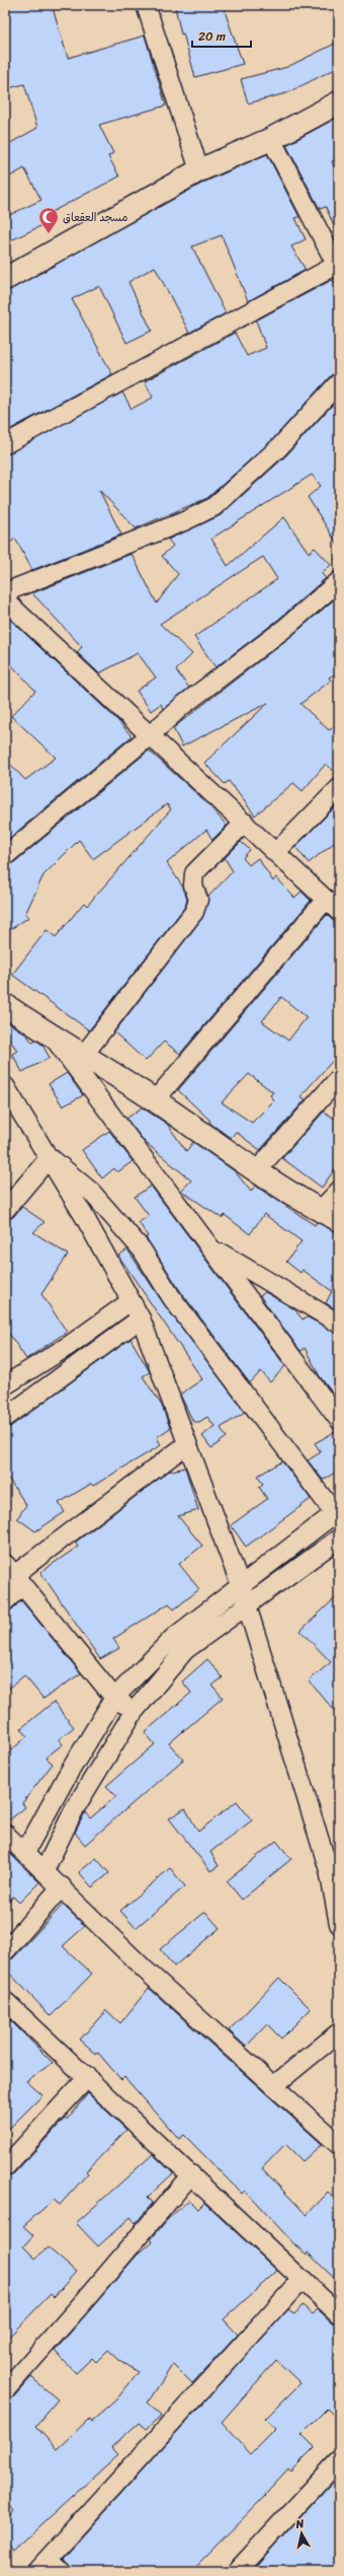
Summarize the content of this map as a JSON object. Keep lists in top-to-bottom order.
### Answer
{
  "places": {
    "mosque": ["مسجد العقعاق"]
  },
  "scale_bar": "20 m",
  "north": "top"
}
